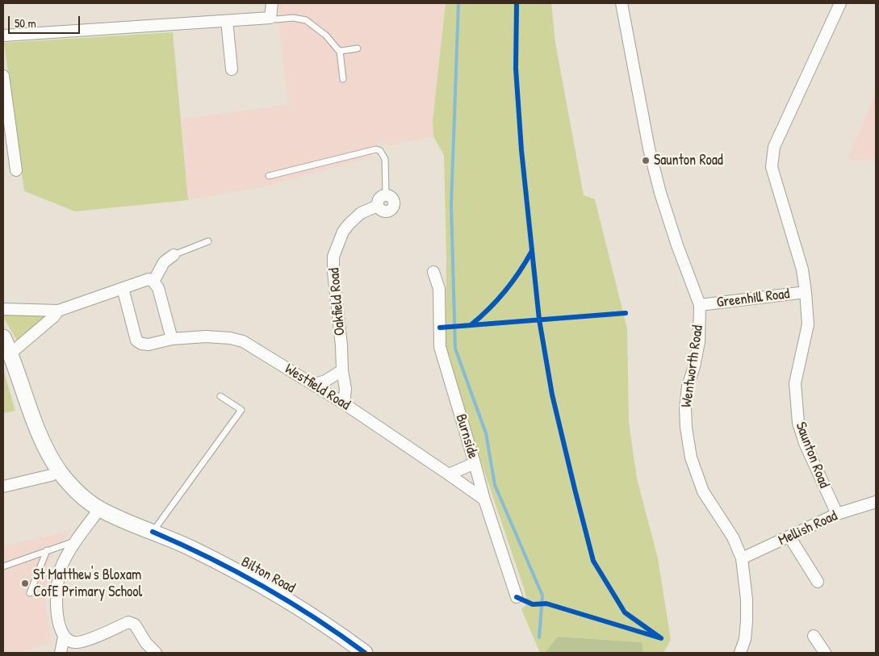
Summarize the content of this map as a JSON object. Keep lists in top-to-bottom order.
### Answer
{
  "streets": {
    "main road": ["Bilton Road"],
    "street": [
      "Greenhill Road",
      "Oakfield Road",
      "Wentworth Road",
      "Westfield Road",
      "Burnside",
      "Saunton Road",
      "Mellish Road"
    ]
  },
  "crossings": [
    ["Greenhill Road", "Wentworth Road"],
    ["Greenhill Road", "Saunton Road"],
    ["Oakfield Road", "Westfield Road"],
    ["Wentworth Road", "Mellish Road"],
    ["Westfield Road", "Burnside"],
    ["Saunton Road", "Mellish Road"]
  ],
  "places": ["Saunton Road", "St Matthew's Bloxam CofE Primary School"],
  "scale_bar": "50 m"
}
